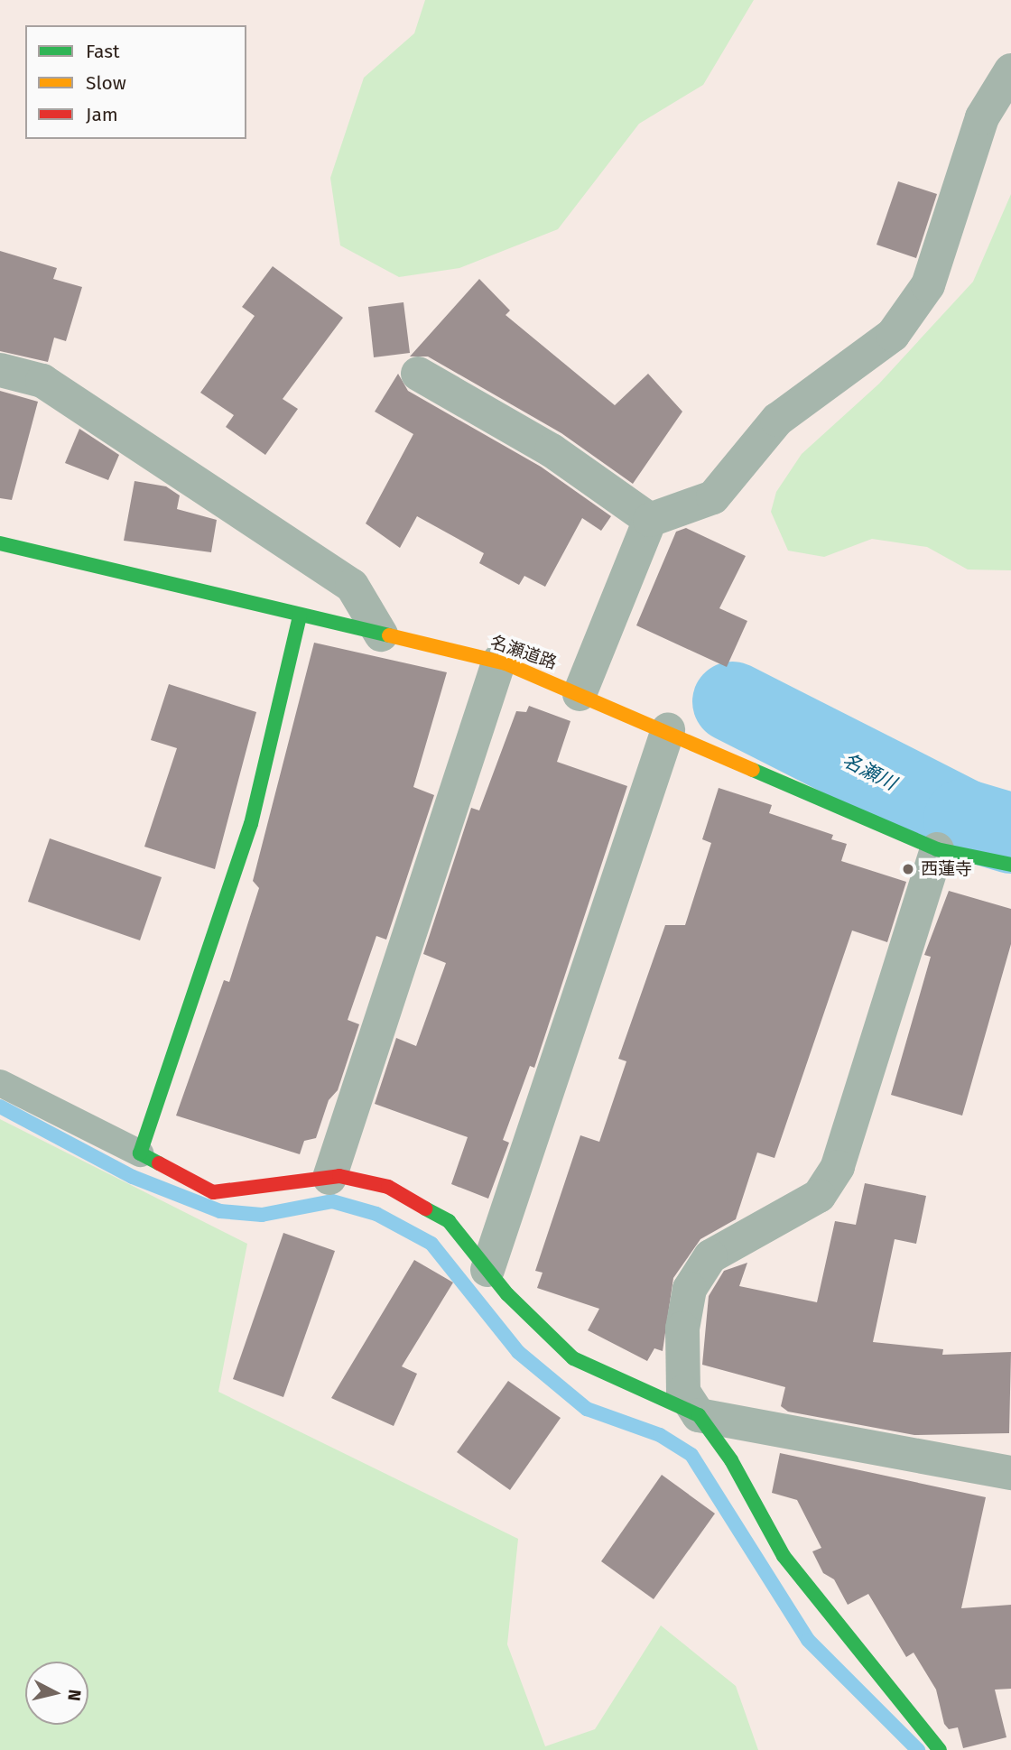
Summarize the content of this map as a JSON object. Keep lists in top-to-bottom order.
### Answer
{
  "streets": {
    "street": ["名瀬道路"]
  },
  "water": ["名瀬川"],
  "places": ["西蓮寺"],
  "legend": ["Fast", "Slow", "Jam"],
  "north": "right"
}
